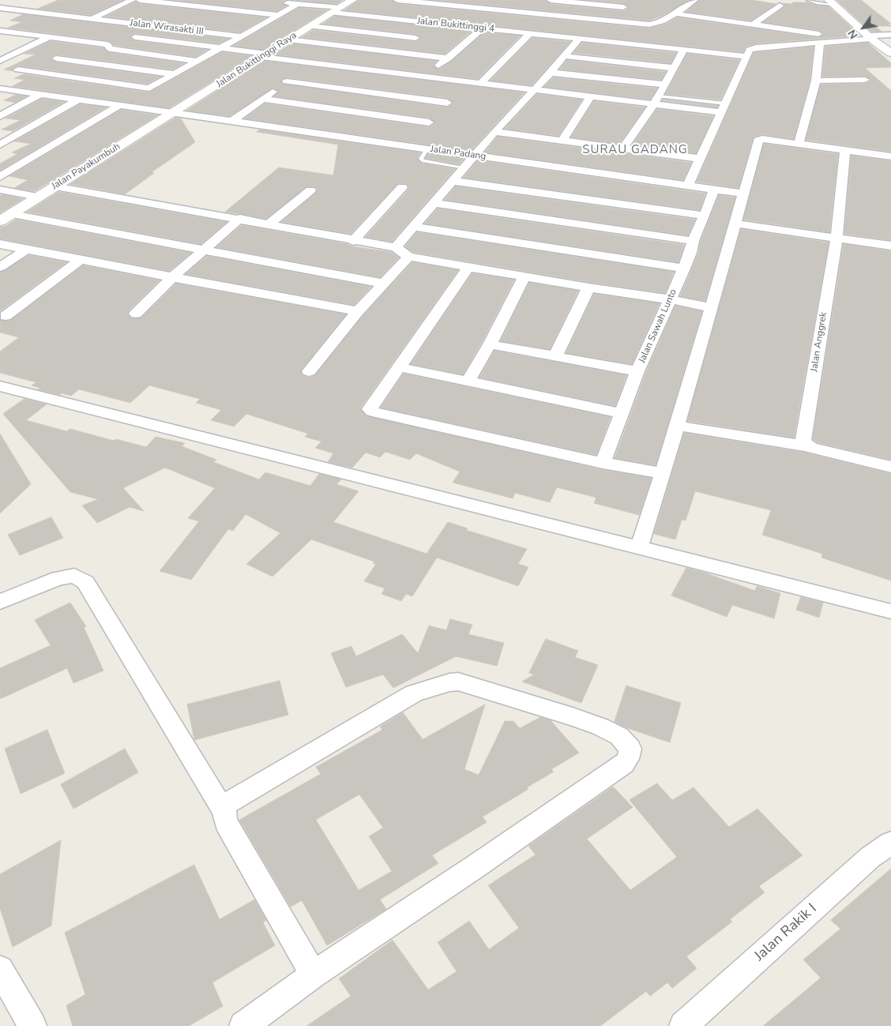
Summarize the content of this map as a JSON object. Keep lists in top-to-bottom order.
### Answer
{
  "streets": {
    "street": [
      "Jalan Bukittinggi 4",
      "Jalan Wirasakti III",
      "Jalan Bukittinggi Raya",
      "Jalan Padang",
      "Jalan Payakumbuh",
      "Jalan Sawah Lunto",
      "Jalan Anggrek",
      "Jalan Rakik I"
    ]
  },
  "crossings": [
    ["Jalan Bukittinggi 4", "Jalan Bukittinggi Raya"],
    ["Jalan Bukittinggi Raya", "Jalan Padang"],
    ["Jalan Bukittinggi Raya", "Jalan Payakumbuh"],
    ["Jalan Padang", "Jalan Payakumbuh"],
    ["Jalan Padang", "Jalan Sawah Lunto"]
  ],
  "districts": ["SURAU GADANG"],
  "north": "bottom left"
}
